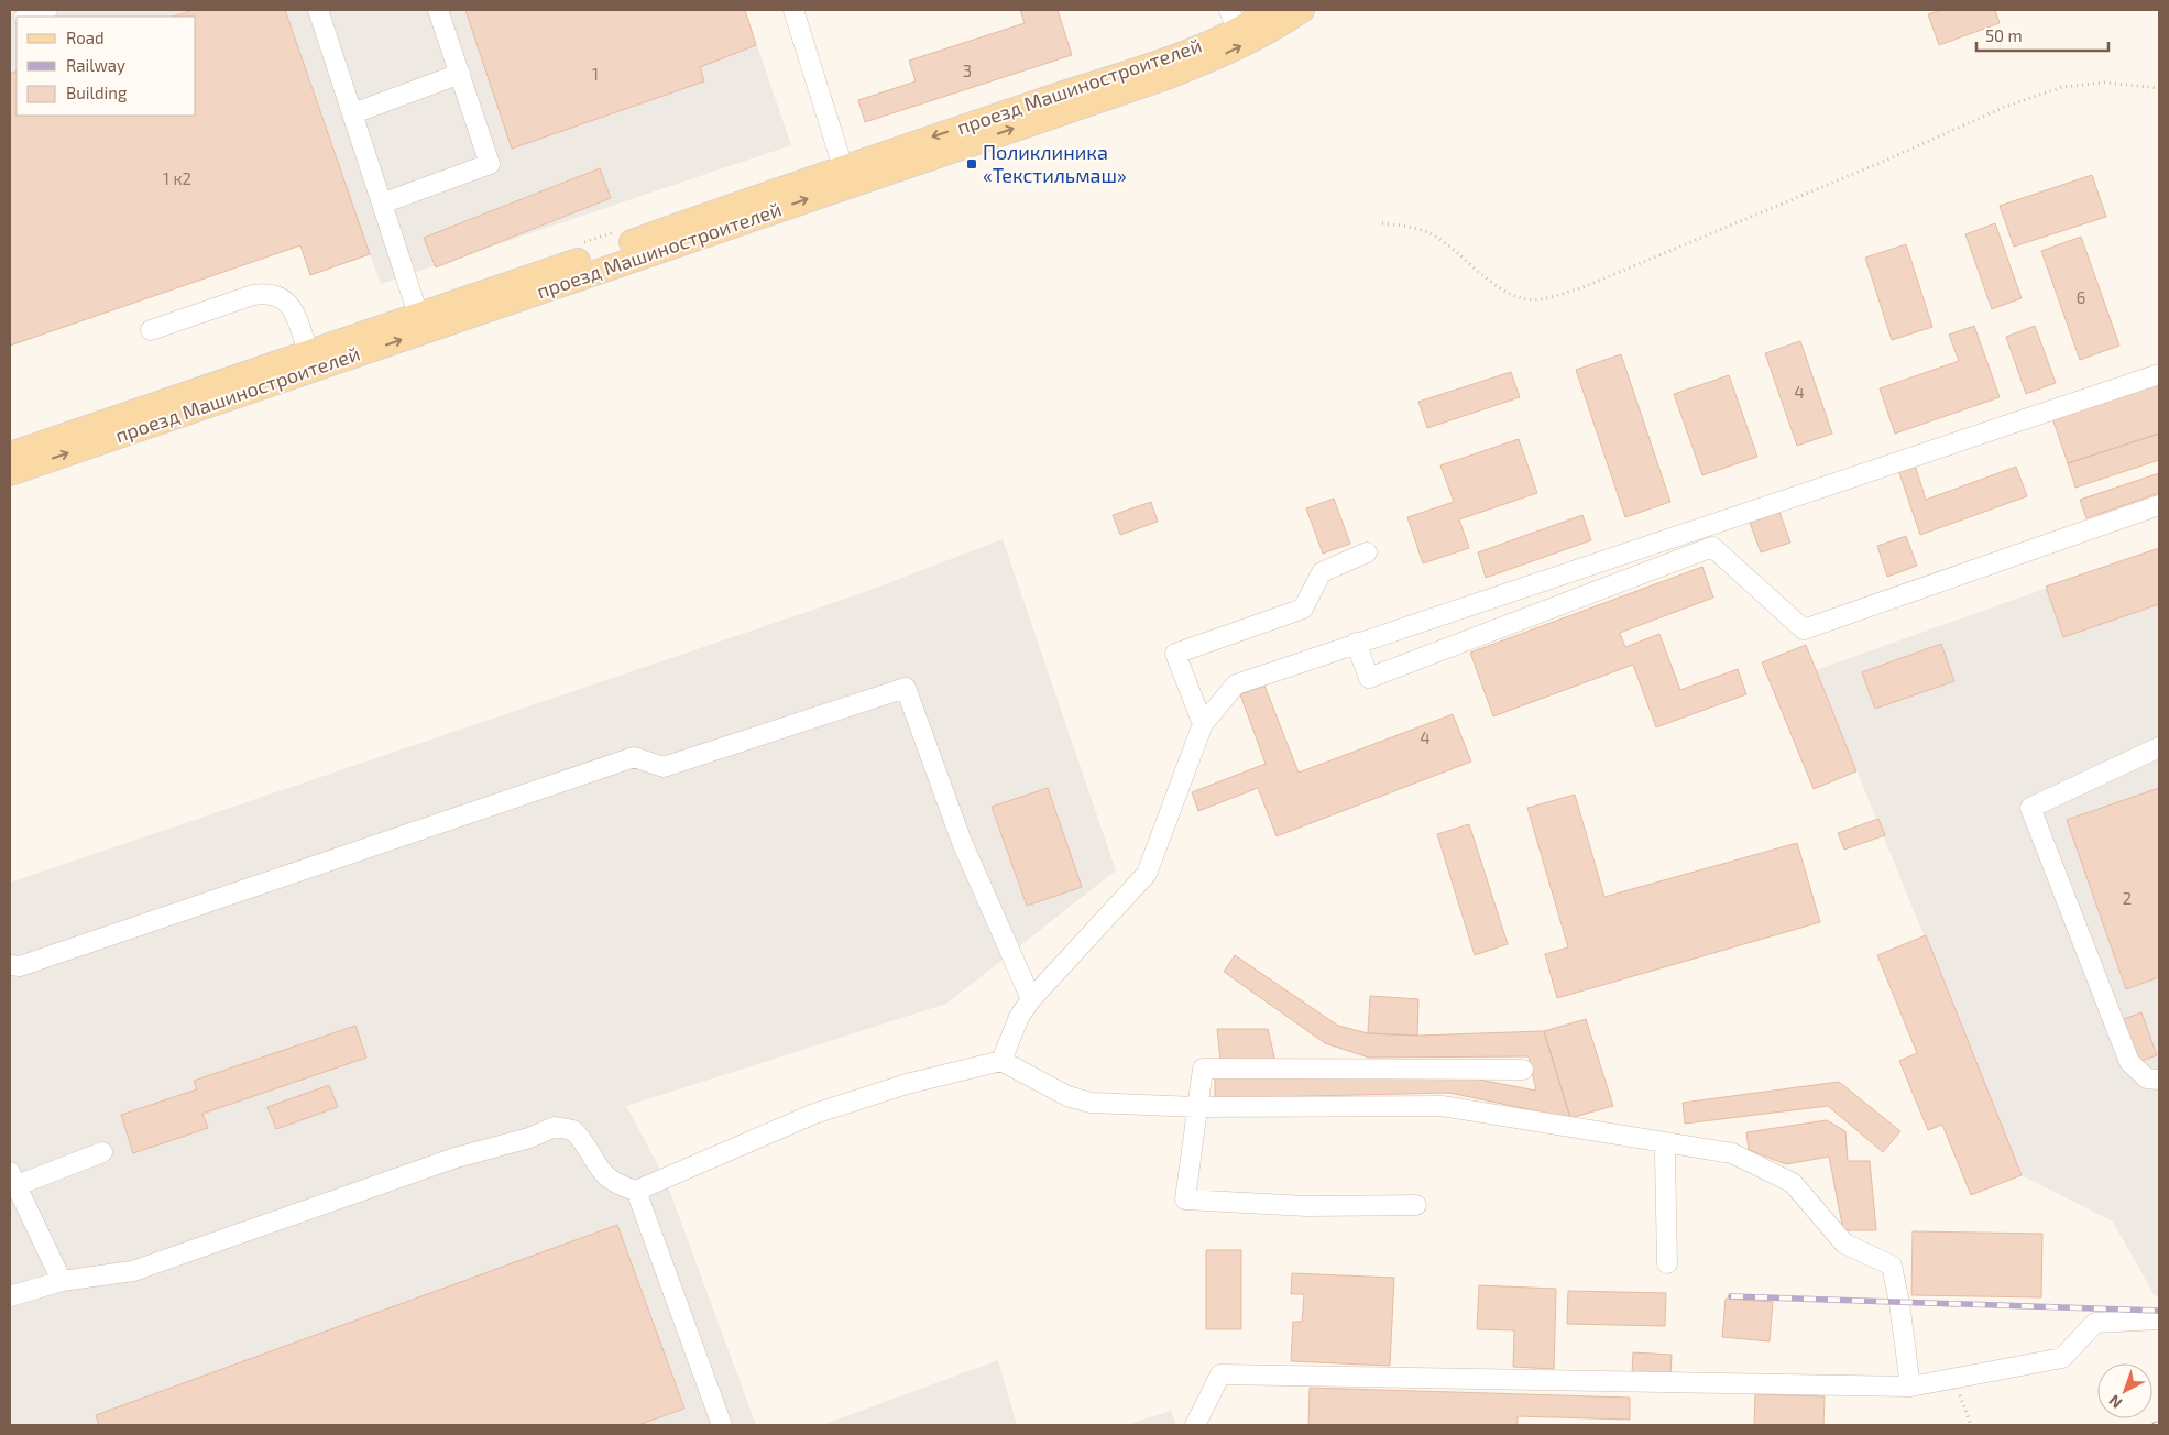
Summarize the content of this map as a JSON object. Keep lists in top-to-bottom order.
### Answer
{
  "streets": {
    "main road": ["проезд Машиностроителей"]
  },
  "places": {
    "transit": ["Поликлиника «Текстильмаш»"]
  },
  "house_numbers": [
    "3",
    "1",
    "1 к2",
    "6",
    "4",
    "4",
    "2"
  ],
  "legend": ["Road", "Railway", "Building"],
  "scale_bar": "50 m",
  "north": "bottom left"
}
